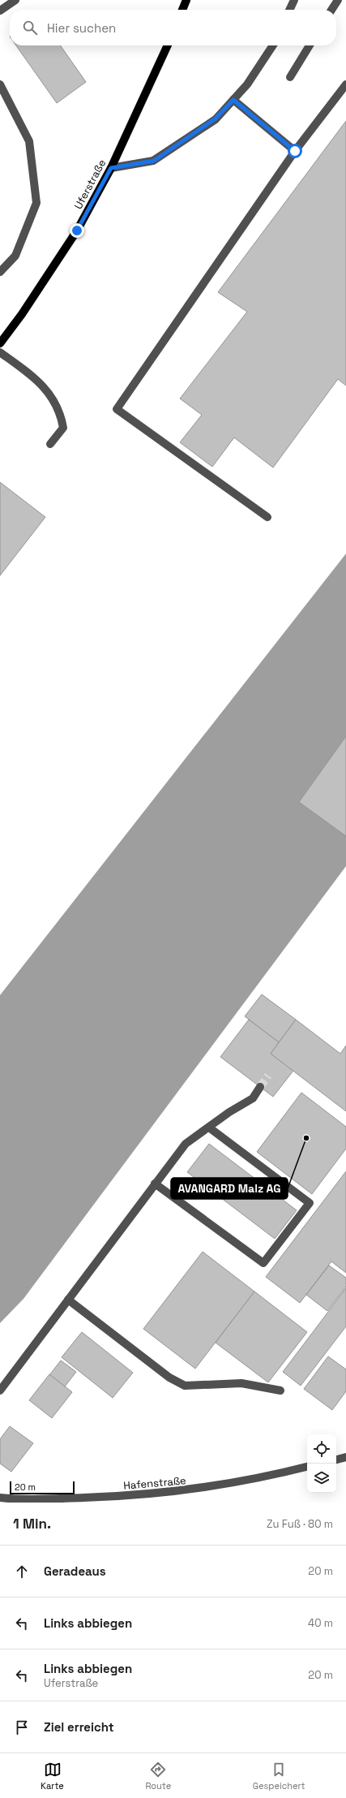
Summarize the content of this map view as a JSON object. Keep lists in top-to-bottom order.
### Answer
{
  "streets": {
    "main road": ["Uferstraße"],
    "street": ["Hafenstraße"]
  },
  "places": ["AVANGARD Malz AG"],
  "scale_bar": "20 m",
  "page": {
    "search": "Hier suchen",
    "scale": "20 m",
    "heading": ["1 Min.", "Zu Fuß · 80 m"],
    "list": [
      ["Geradeaus", "20 m"],
      ["Links abbiegen", "40 m"],
      ["Links abbiegen", "Uferstraße", "20 m"],
      "Ziel erreicht"
    ],
    "nav": ["Karte", "Route", "Gespeichert"]
  }
}
